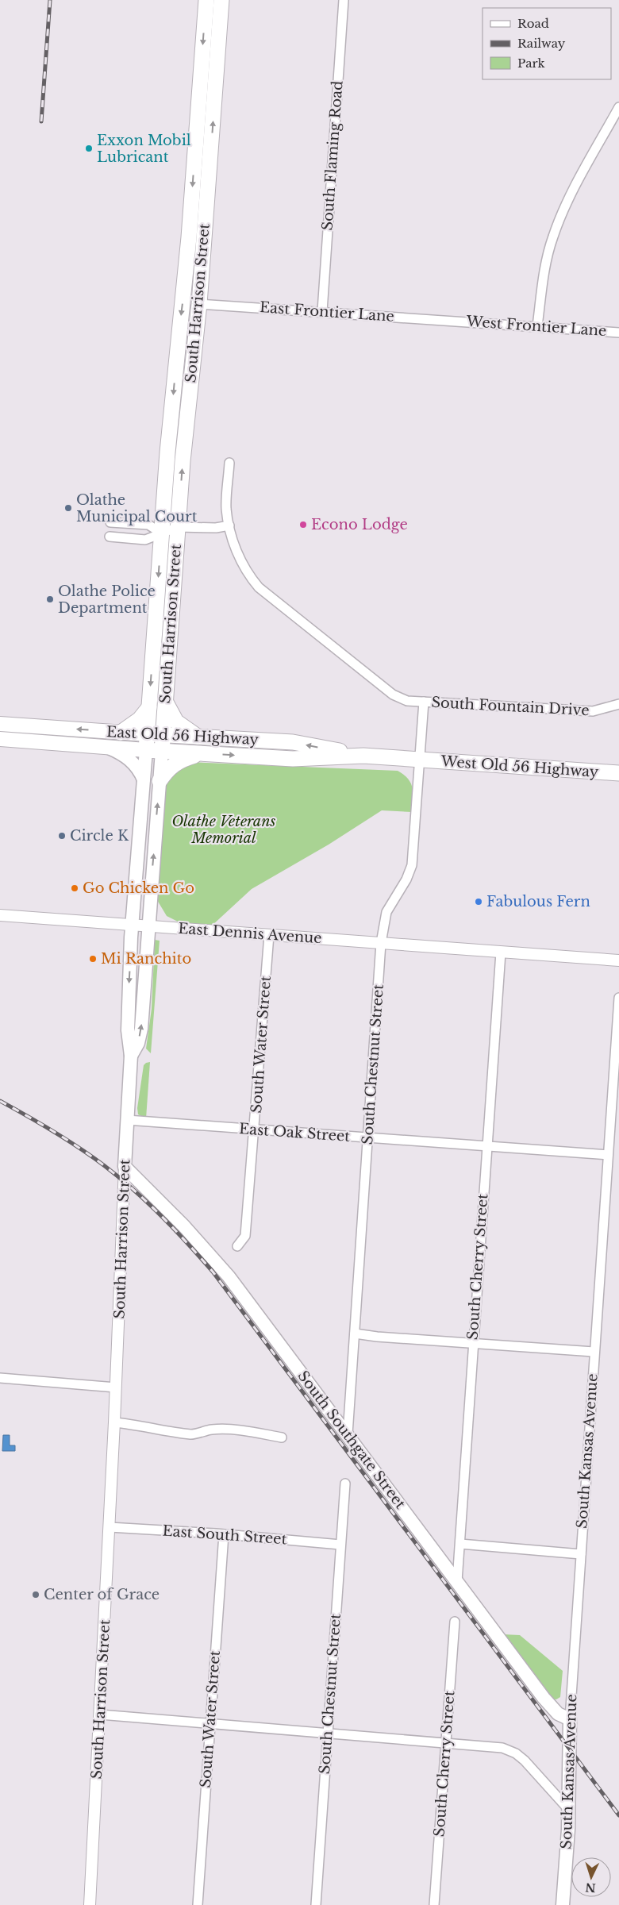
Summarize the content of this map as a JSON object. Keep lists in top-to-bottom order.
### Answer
{
  "streets": {
    "highway": ["South Harrison Street", "East Old 56 Highway", "West Old 56 Highway"],
    "main road": ["South Southgate Street", "South Kansas Avenue"],
    "street": [
      "South Flaming Road",
      "East Frontier Lane",
      "West Frontier Lane",
      "South Fountain Drive",
      "East Dennis Avenue",
      "South Water Street",
      "South Chestnut Street",
      "East Oak Street",
      "South Cherry Street",
      "East South Street"
    ]
  },
  "crossings": [
    ["South Flaming Road", "East Frontier Lane"],
    ["South Harrison Street", "East Frontier Lane"],
    ["South Harrison Street", "East Old 56 Highway"],
    ["South Harrison Street", "East Dennis Avenue"],
    ["South Harrison Street", "East Oak Street"],
    ["South Harrison Street", "South Southgate Street"],
    ["South Harrison Street", "East South Street"],
    ["East Frontier Lane", "West Frontier Lane"],
    ["South Fountain Drive", "South Chestnut Street"],
    ["East Old 56 Highway", "West Old 56 Highway"],
    ["East Old 56 Highway", "South Chestnut Street"],
    ["West Old 56 Highway", "South Chestnut Street"],
    ["East Dennis Avenue", "South Water Street"],
    ["East Dennis Avenue", "South Chestnut Street"],
    ["East Dennis Avenue", "South Cherry Street"],
    ["South Water Street", "East Oak Street"],
    ["South Water Street", "East South Street"],
    ["South Chestnut Street", "East Oak Street"],
    ["South Chestnut Street", "South Southgate Street"],
    ["South Chestnut Street", "East South Street"],
    ["East Oak Street", "South Cherry Street"],
    ["East Oak Street", "South Kansas Avenue"],
    ["South Cherry Street", "South Southgate Street"],
    ["South Southgate Street", "South Kansas Avenue"]
  ],
  "parks": ["Olathe Veterans Memorial"],
  "places": [
    "Exxon Mobil Lubricant",
    "Olathe Municipal Court",
    "Econo Lodge",
    "Olathe Police Department",
    "Circle K",
    "Go Chicken Go",
    "Fabulous Fern",
    "Mi Ranchito",
    "Center of Grace"
  ],
  "legend": ["Road", "Railway", "Park"],
  "north": "bottom"
}
